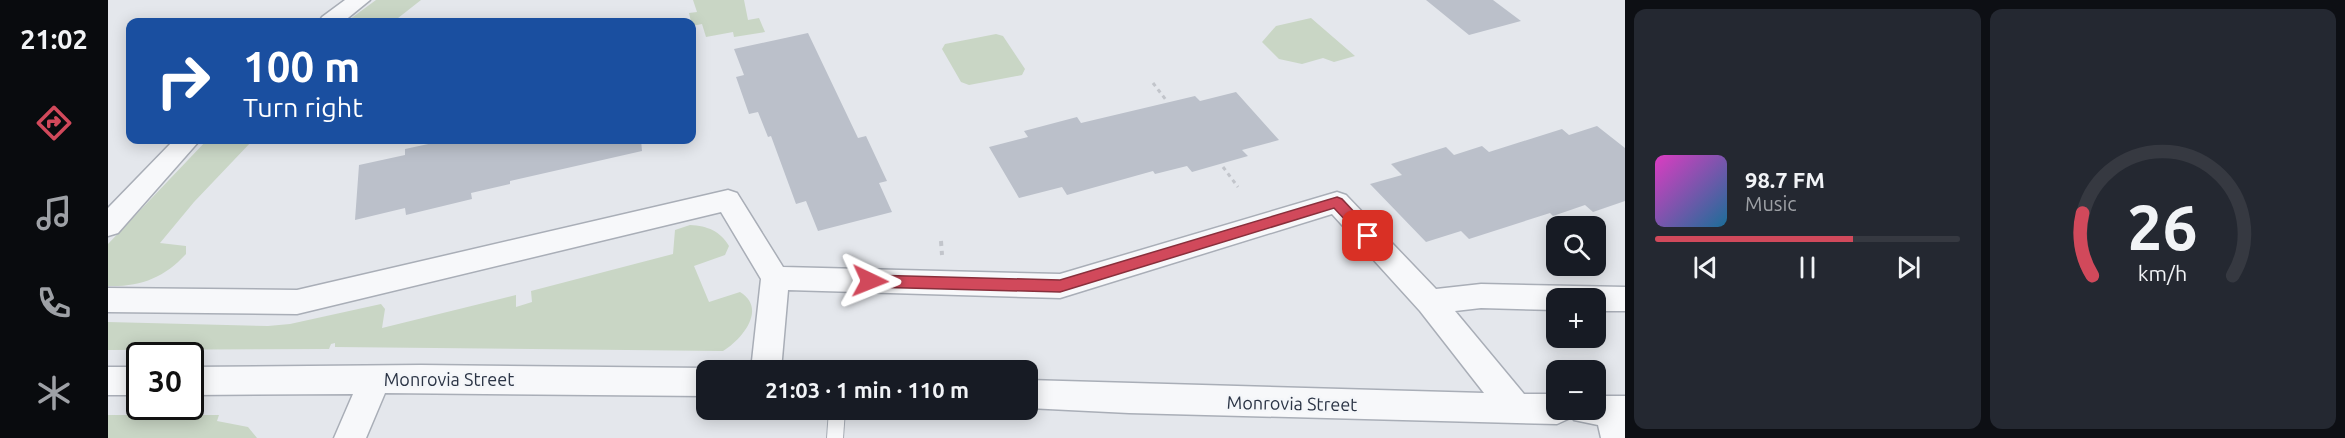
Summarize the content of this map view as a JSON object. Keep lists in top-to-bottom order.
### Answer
{
  "streets": {
    "street": ["Monrovia Street"]
  },
  "page": {
    "tabs": "21:02",
    "turn": ["100 m", "Turn right"],
    "song": ["98.7 FM", "Music"],
    "map_buttons": ["+", "−"],
    "limit": "30",
    "trip": "21:03 · 1 min · 110 m",
    "gauge": ["26", "km/h"]
  }
}
